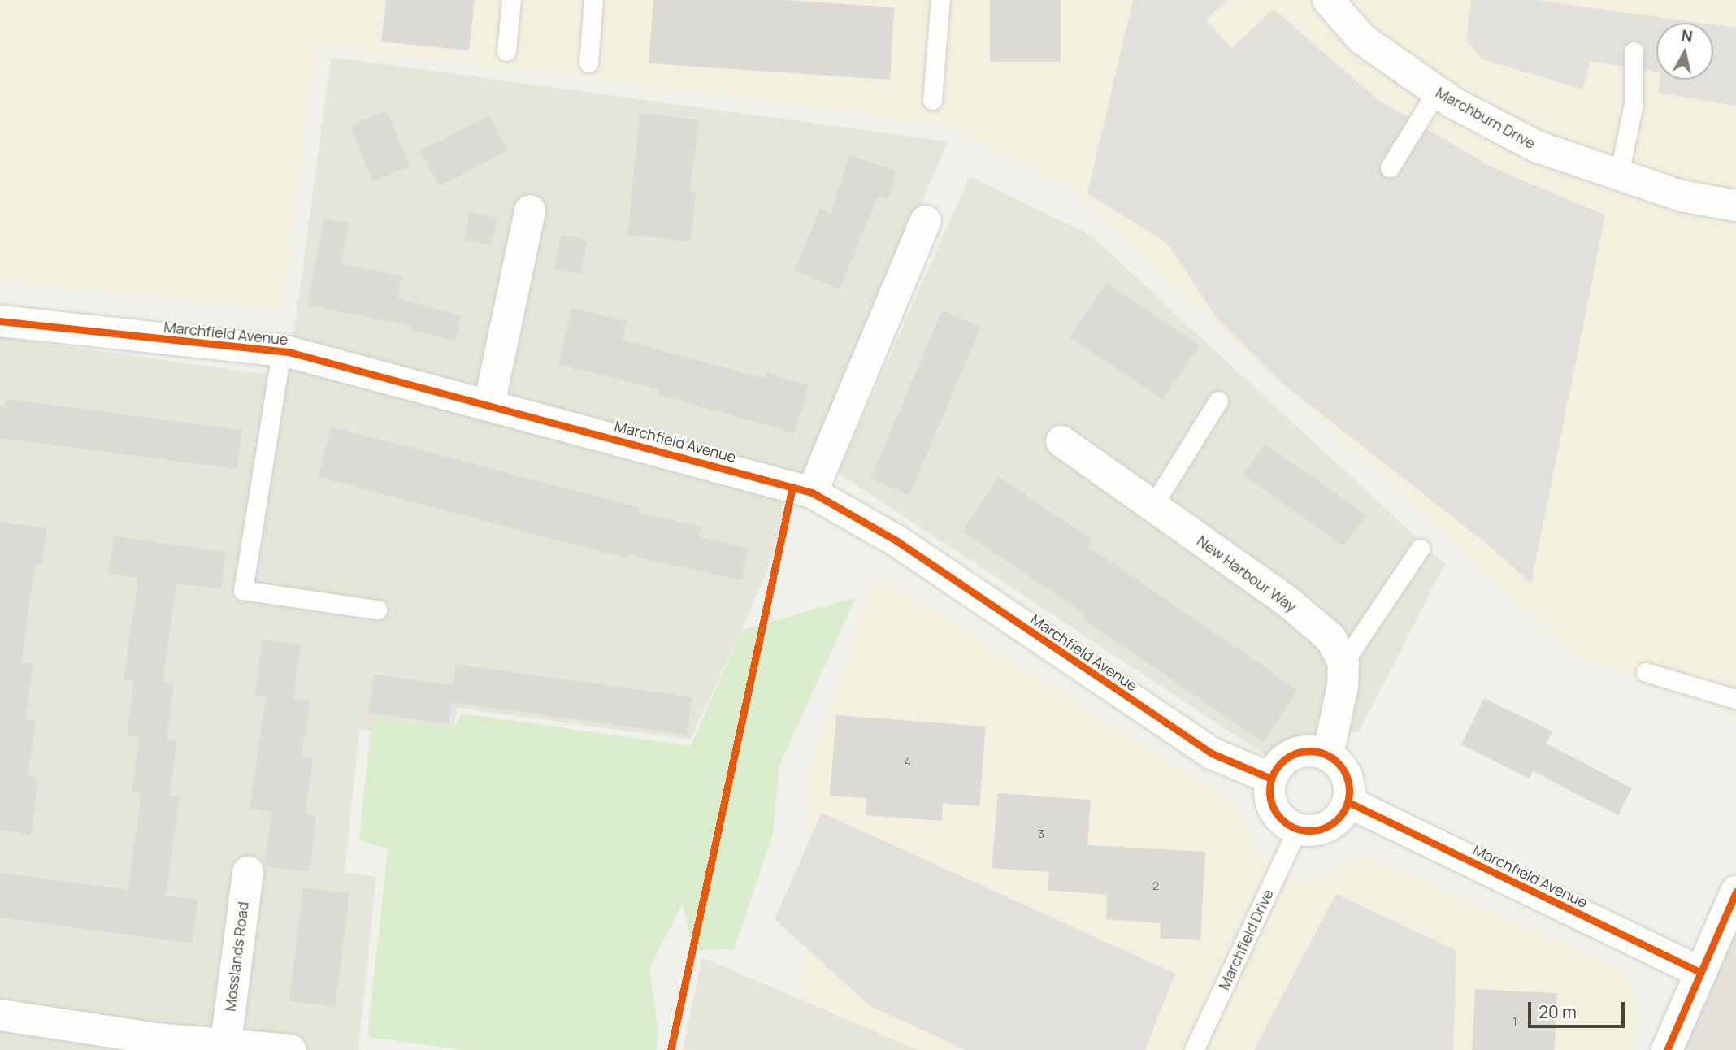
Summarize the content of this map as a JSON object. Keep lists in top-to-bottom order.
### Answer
{
  "streets": {
    "street": [
      "Marchburn Drive",
      "Marchfield Avenue",
      "New Harbour Way",
      "Mosslands Road"
    ],
    "lane": ["Marchfield Drive"]
  },
  "crossings": [
    ["Marchfield Avenue", "Marchfield Drive"]
  ],
  "house_numbers": [
    "4",
    "3",
    "2",
    "1"
  ],
  "scale_bar": "20 m",
  "north": "top"
}
